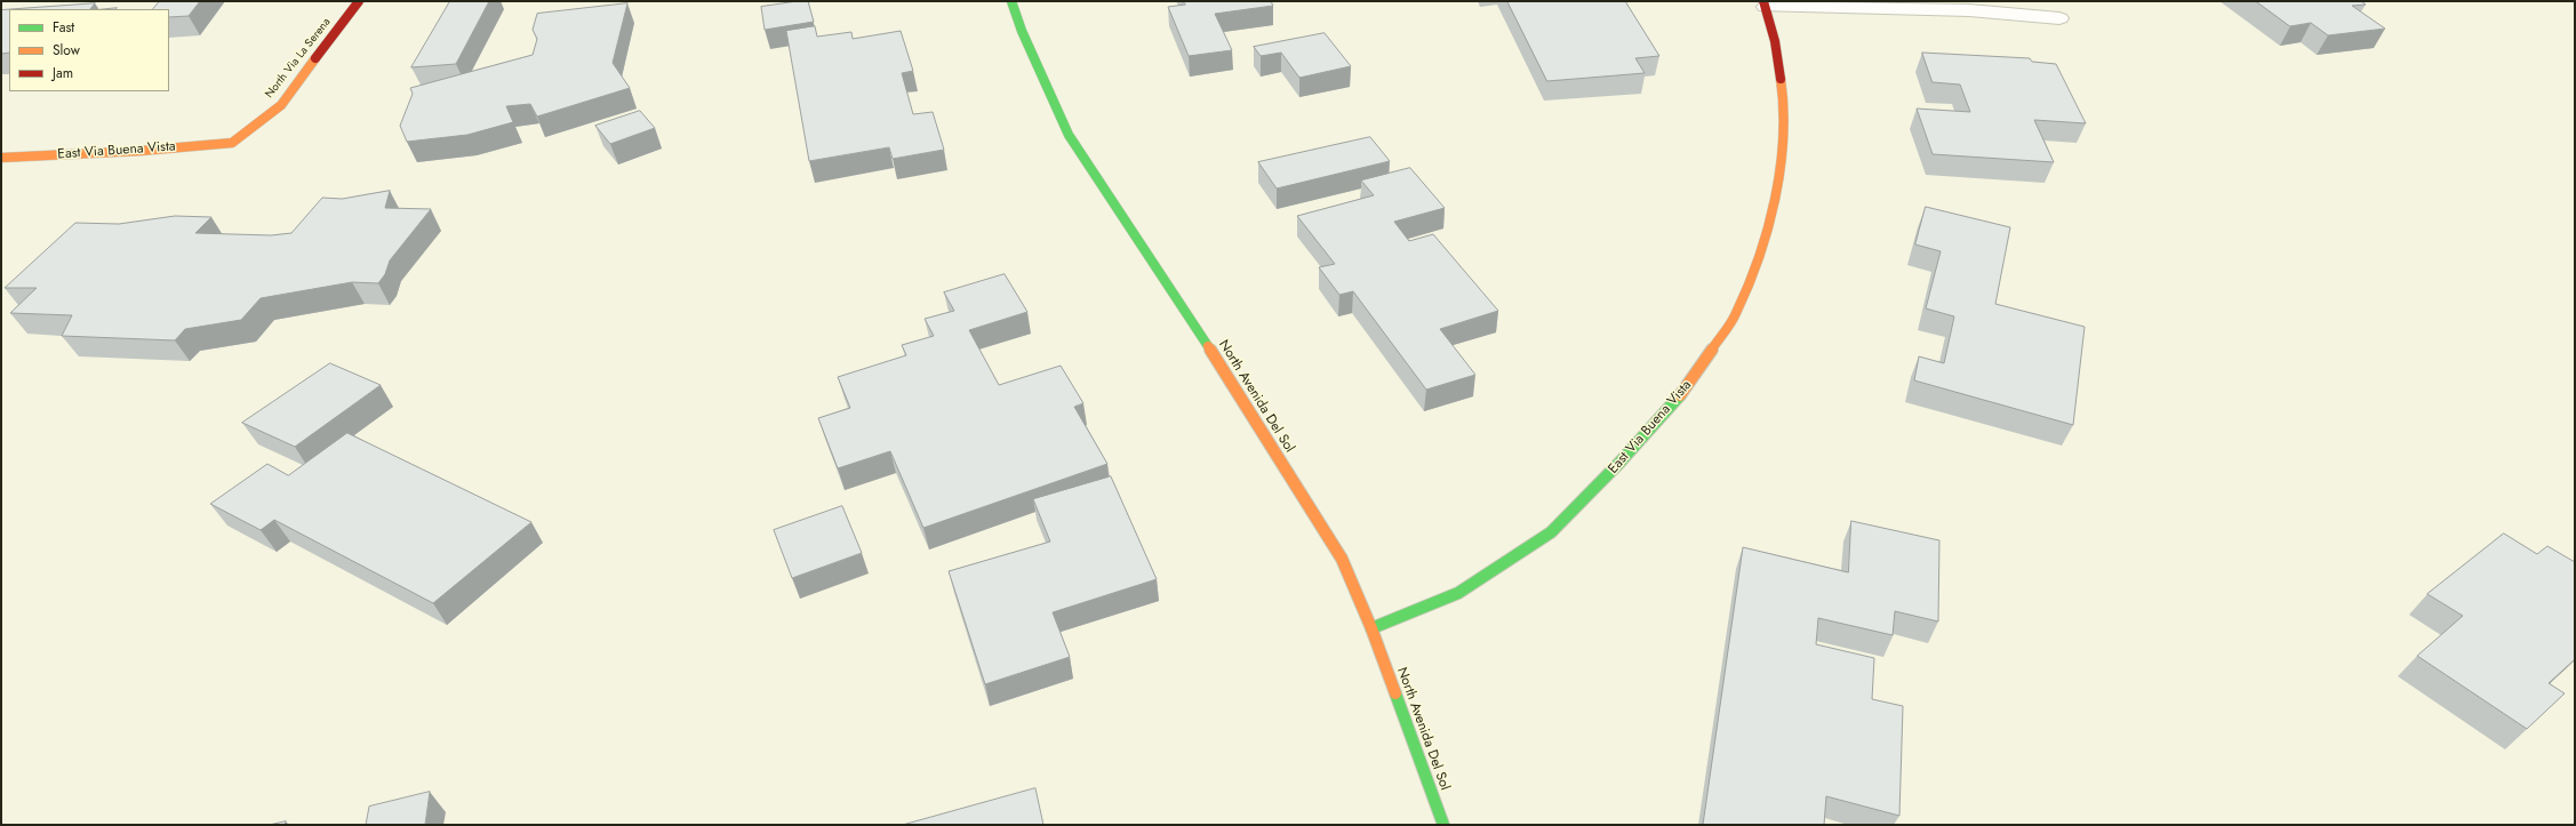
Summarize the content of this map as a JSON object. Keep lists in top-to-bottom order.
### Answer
{
  "streets": {
    "street": ["North Via La Serena", "East Via Buena Vista", "North Avenida Del Sol"]
  },
  "crossings": [
    ["North Via La Serena", "East Via Buena Vista"],
    ["East Via Buena Vista", "North Avenida Del Sol"]
  ],
  "legend": ["Fast", "Slow", "Jam"]
}
